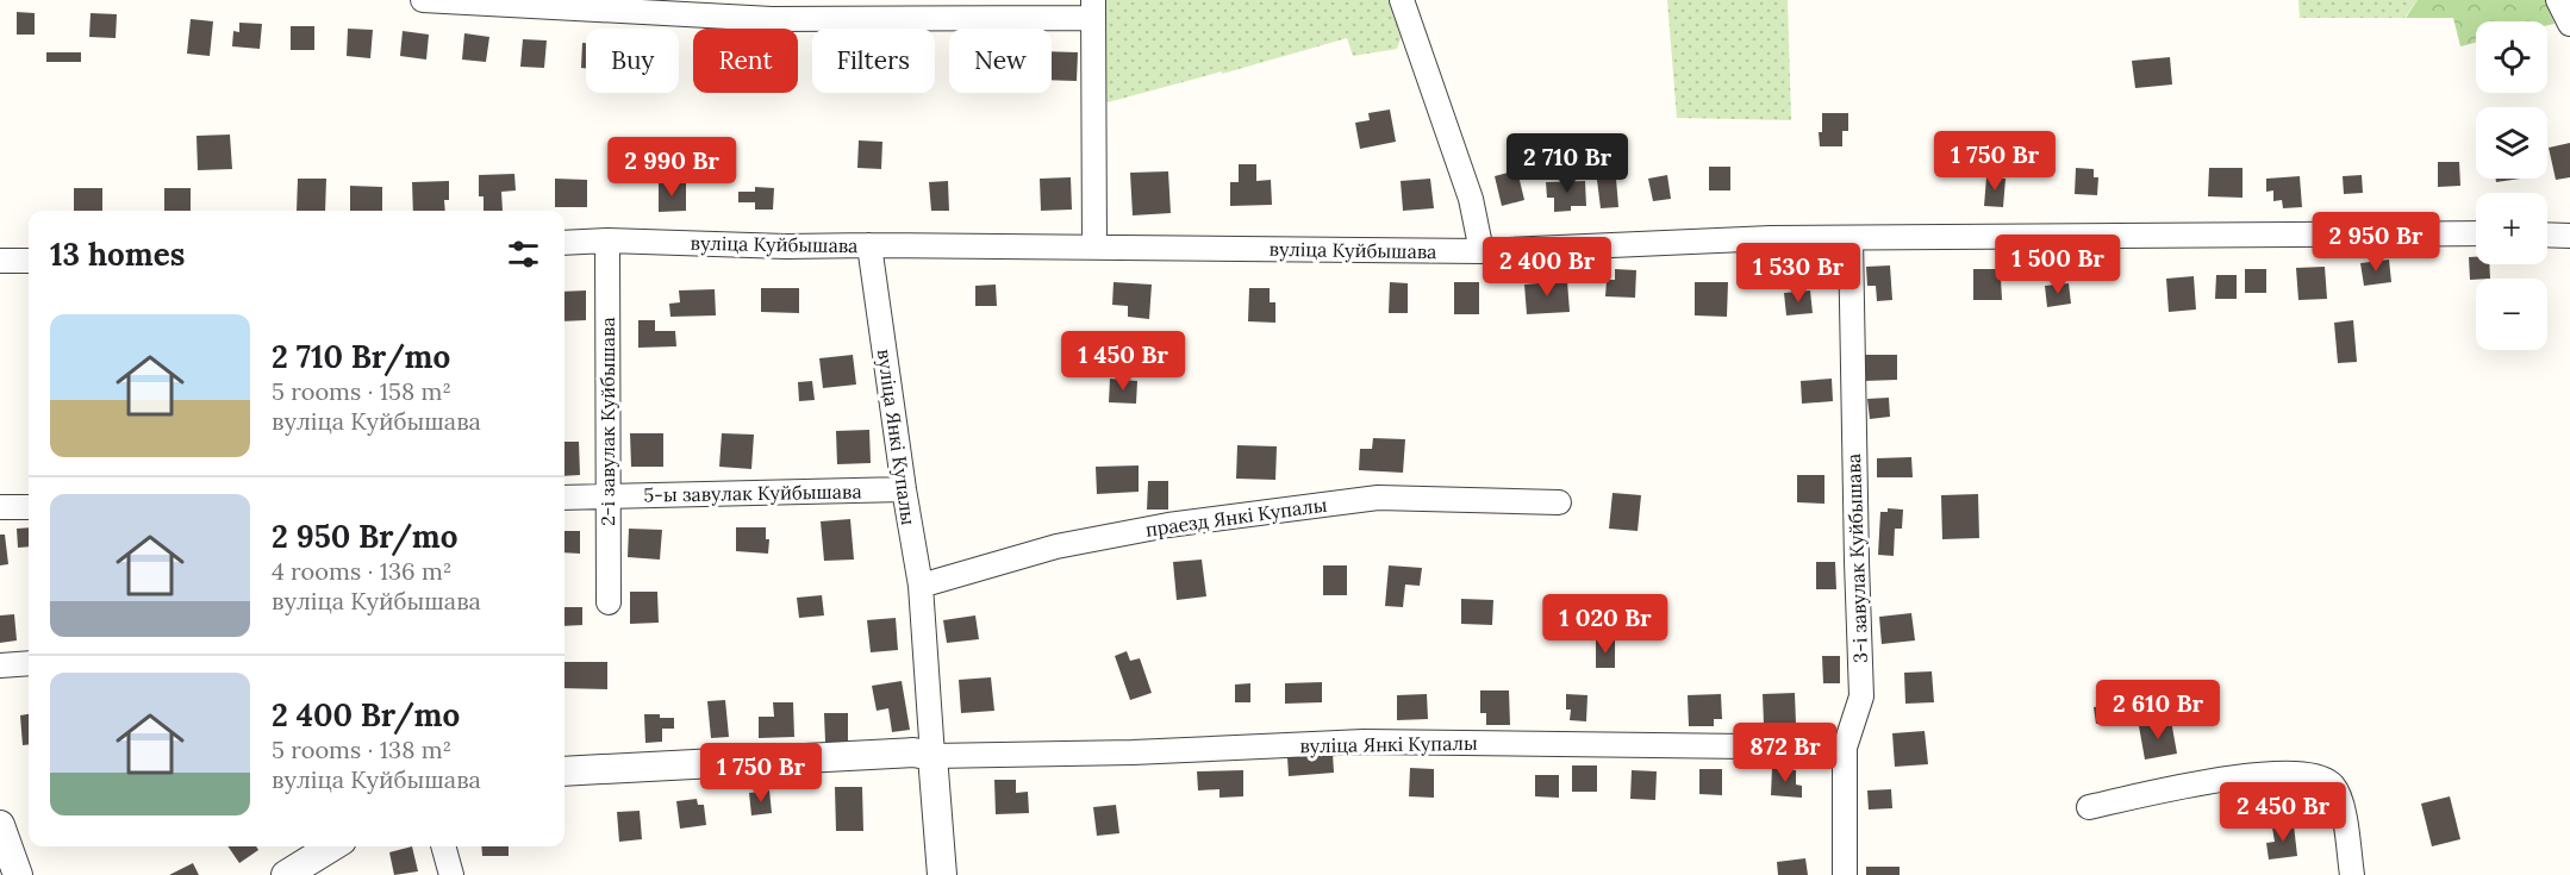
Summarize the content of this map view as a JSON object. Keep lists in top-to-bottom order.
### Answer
{
  "streets": {
    "street": [
      "вуліца Куйбышава",
      "2-і завулак Куйбышава",
      "вуліца Янкі Купалы",
      "5-ы завулак Куйбышава",
      "праезд Янкі Купалы",
      "3-і завулак Куйбышава"
    ]
  },
  "crossings": [
    ["вуліца Куйбышава", "2-і завулак Куйбышава"],
    ["вуліца Куйбышава", "вуліца Янкі Купалы"],
    ["вуліца Куйбышава", "3-і завулак Куйбышава"],
    ["2-і завулак Куйбышава", "5-ы завулак Куйбышава"],
    ["вуліца Янкі Купалы", "5-ы завулак Куйбышава"],
    ["вуліца Янкі Купалы", "праезд Янкі Купалы"],
    ["вуліца Янкі Купалы", "3-і завулак Куйбышава"]
  ],
  "page": {
    "map_buttons": ["+", "−"],
    "chip": [
      "Buy",
      "Rent",
      "Filters",
      "New"
    ],
    "price": [
      "1 750 Br",
      "2 710 Br",
      "2 990 Br",
      "2 950 Br",
      "1 500 Br",
      "2 400 Br",
      "1 530 Br",
      "1 450 Br",
      "1 020 Br",
      "2 610 Br",
      "872 Br",
      "1 750 Br",
      "2 450 Br"
    ],
    "heading": "13 homes",
    "list": [
      {
        "name": "2 710 Br/mo",
        "note": "5 rooms · 158 m² · вуліца Куйбышава"
      },
      {
        "name": "2 950 Br/mo",
        "note": "4 rooms · 136 m² · вуліца Куйбышава"
      },
      {
        "name": "2 400 Br/mo",
        "note": "5 rooms · 138 m² · вуліца Куйбышава"
      }
    ]
  }
}
